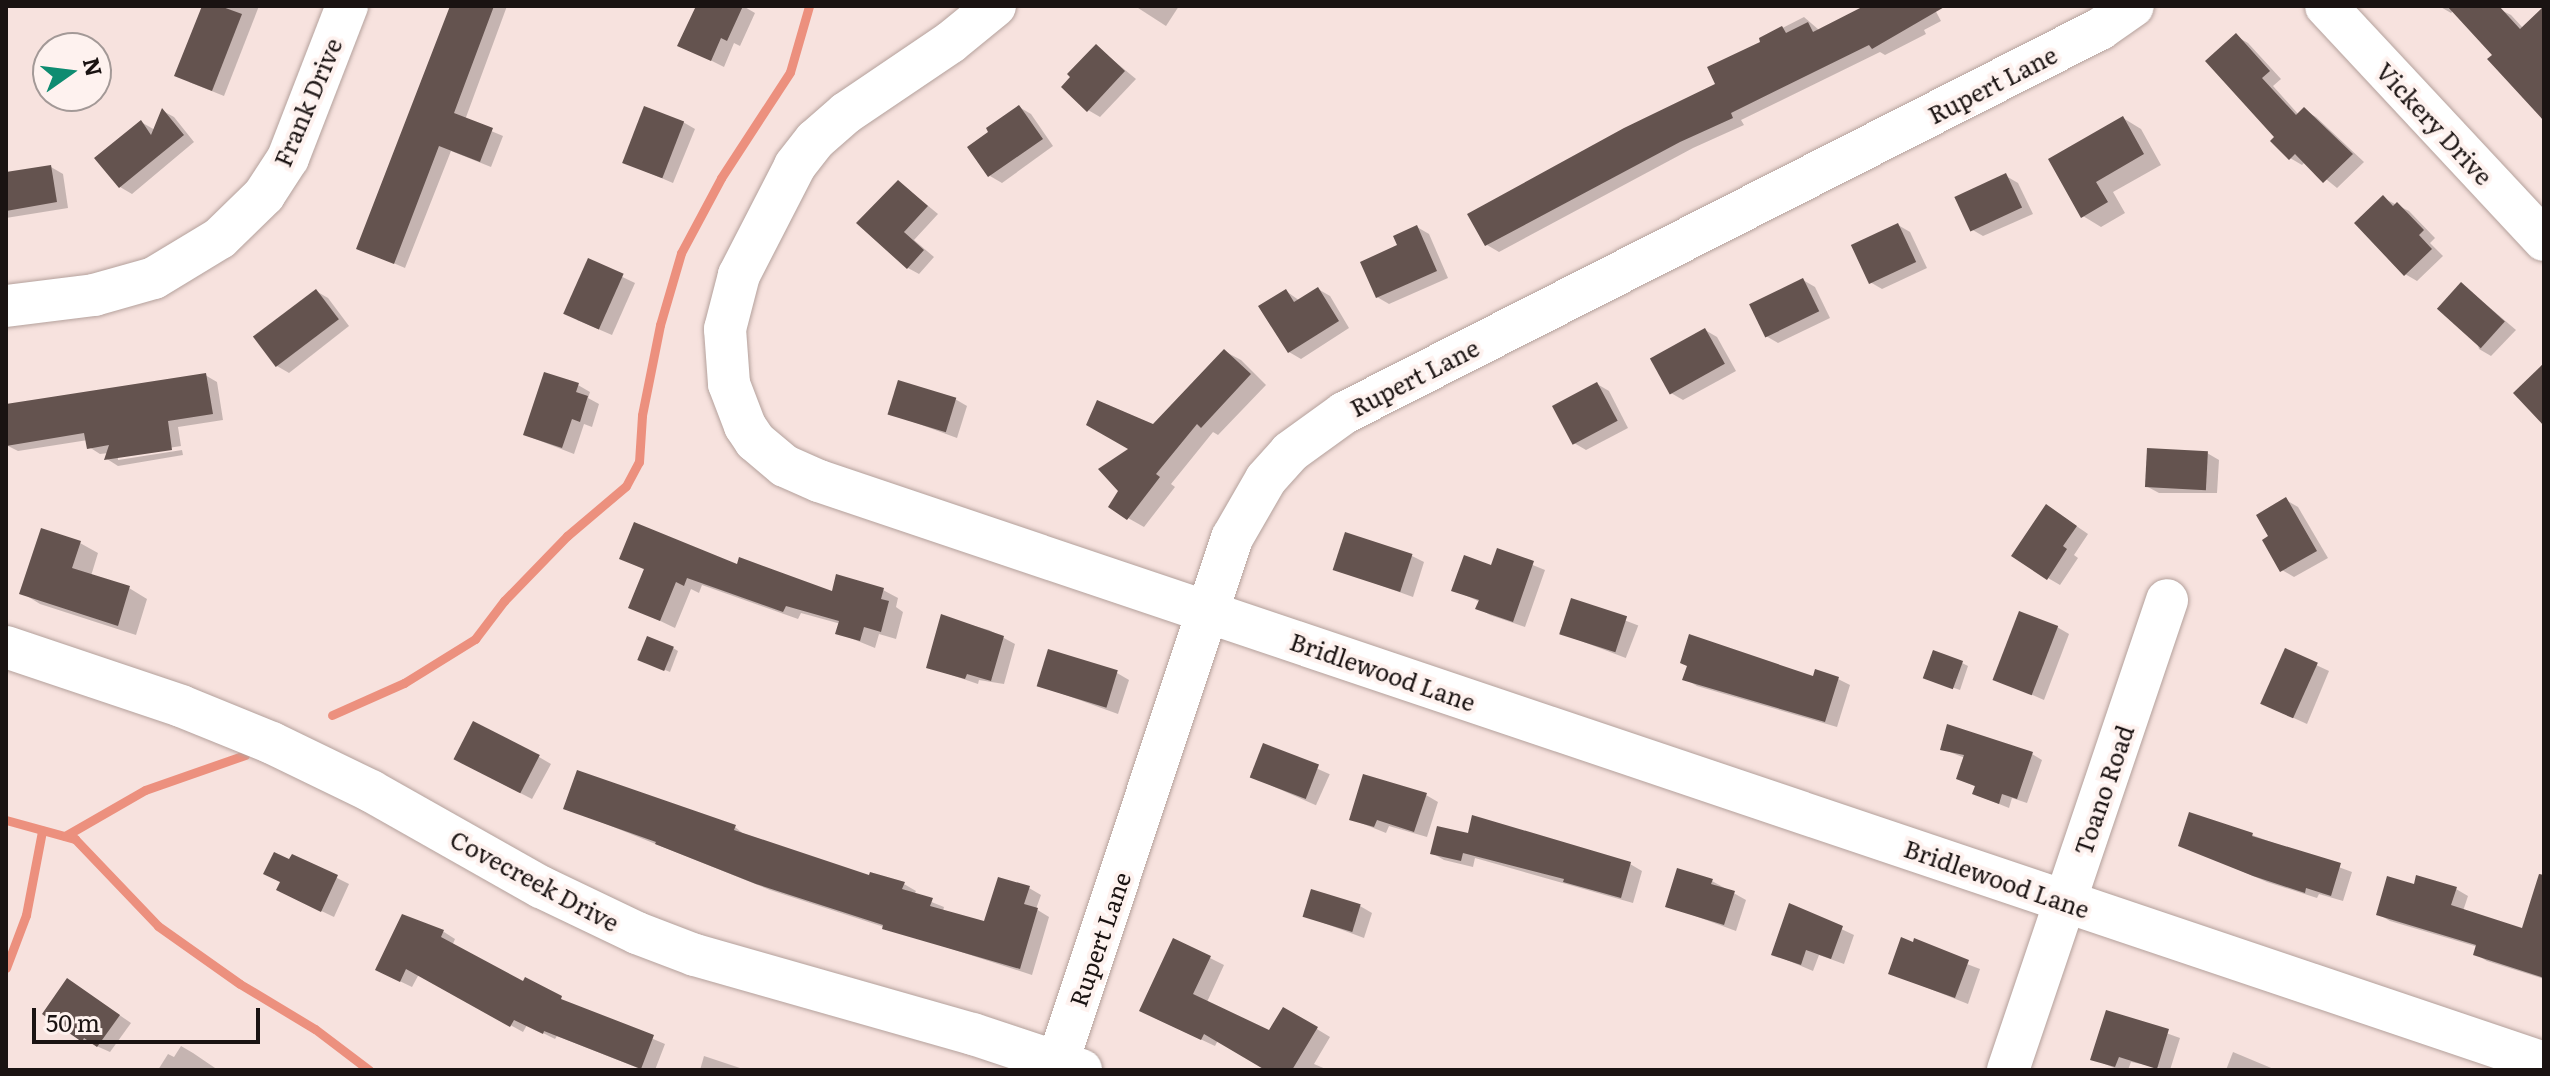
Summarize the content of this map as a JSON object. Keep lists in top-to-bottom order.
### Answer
{
  "streets": {
    "street": [
      "Rupert Lane",
      "Frank Drive",
      "Vickery Drive",
      "Bridlewood Lane",
      "Toano Road",
      "Covecreek Drive"
    ]
  },
  "crossings": [
    ["Rupert Lane", "Bridlewood Lane"],
    ["Rupert Lane", "Covecreek Drive"],
    ["Bridlewood Lane", "Toano Road"]
  ],
  "scale_bar": "50 m",
  "north": "right"
}
